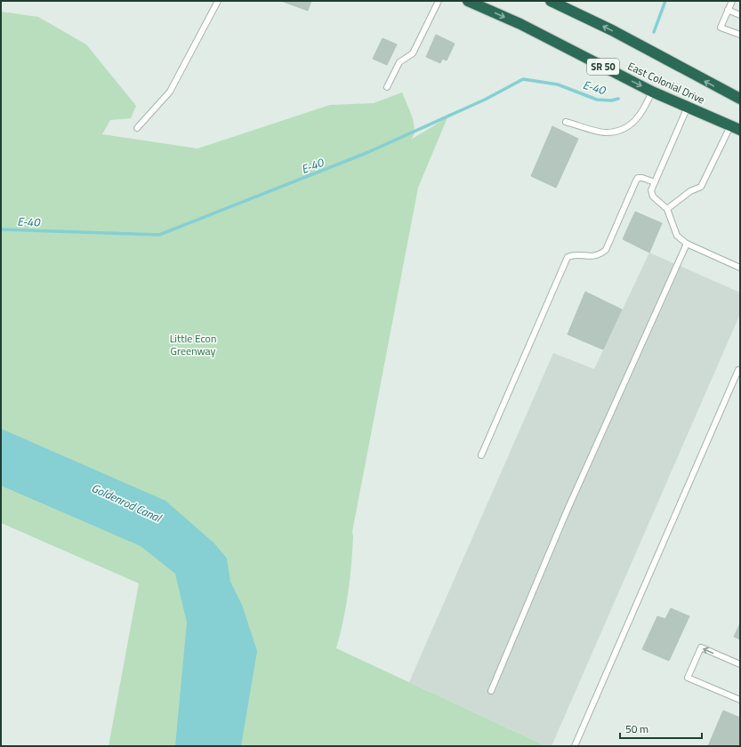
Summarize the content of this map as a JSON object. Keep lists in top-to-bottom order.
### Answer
{
  "streets": {
    "highway": ["SR 50", "East Colonial Drive"]
  },
  "water": ["E-40", "Goldenrod Canal"],
  "parks": ["Little Econ Greenway"],
  "scale_bar": "50 m"
}
